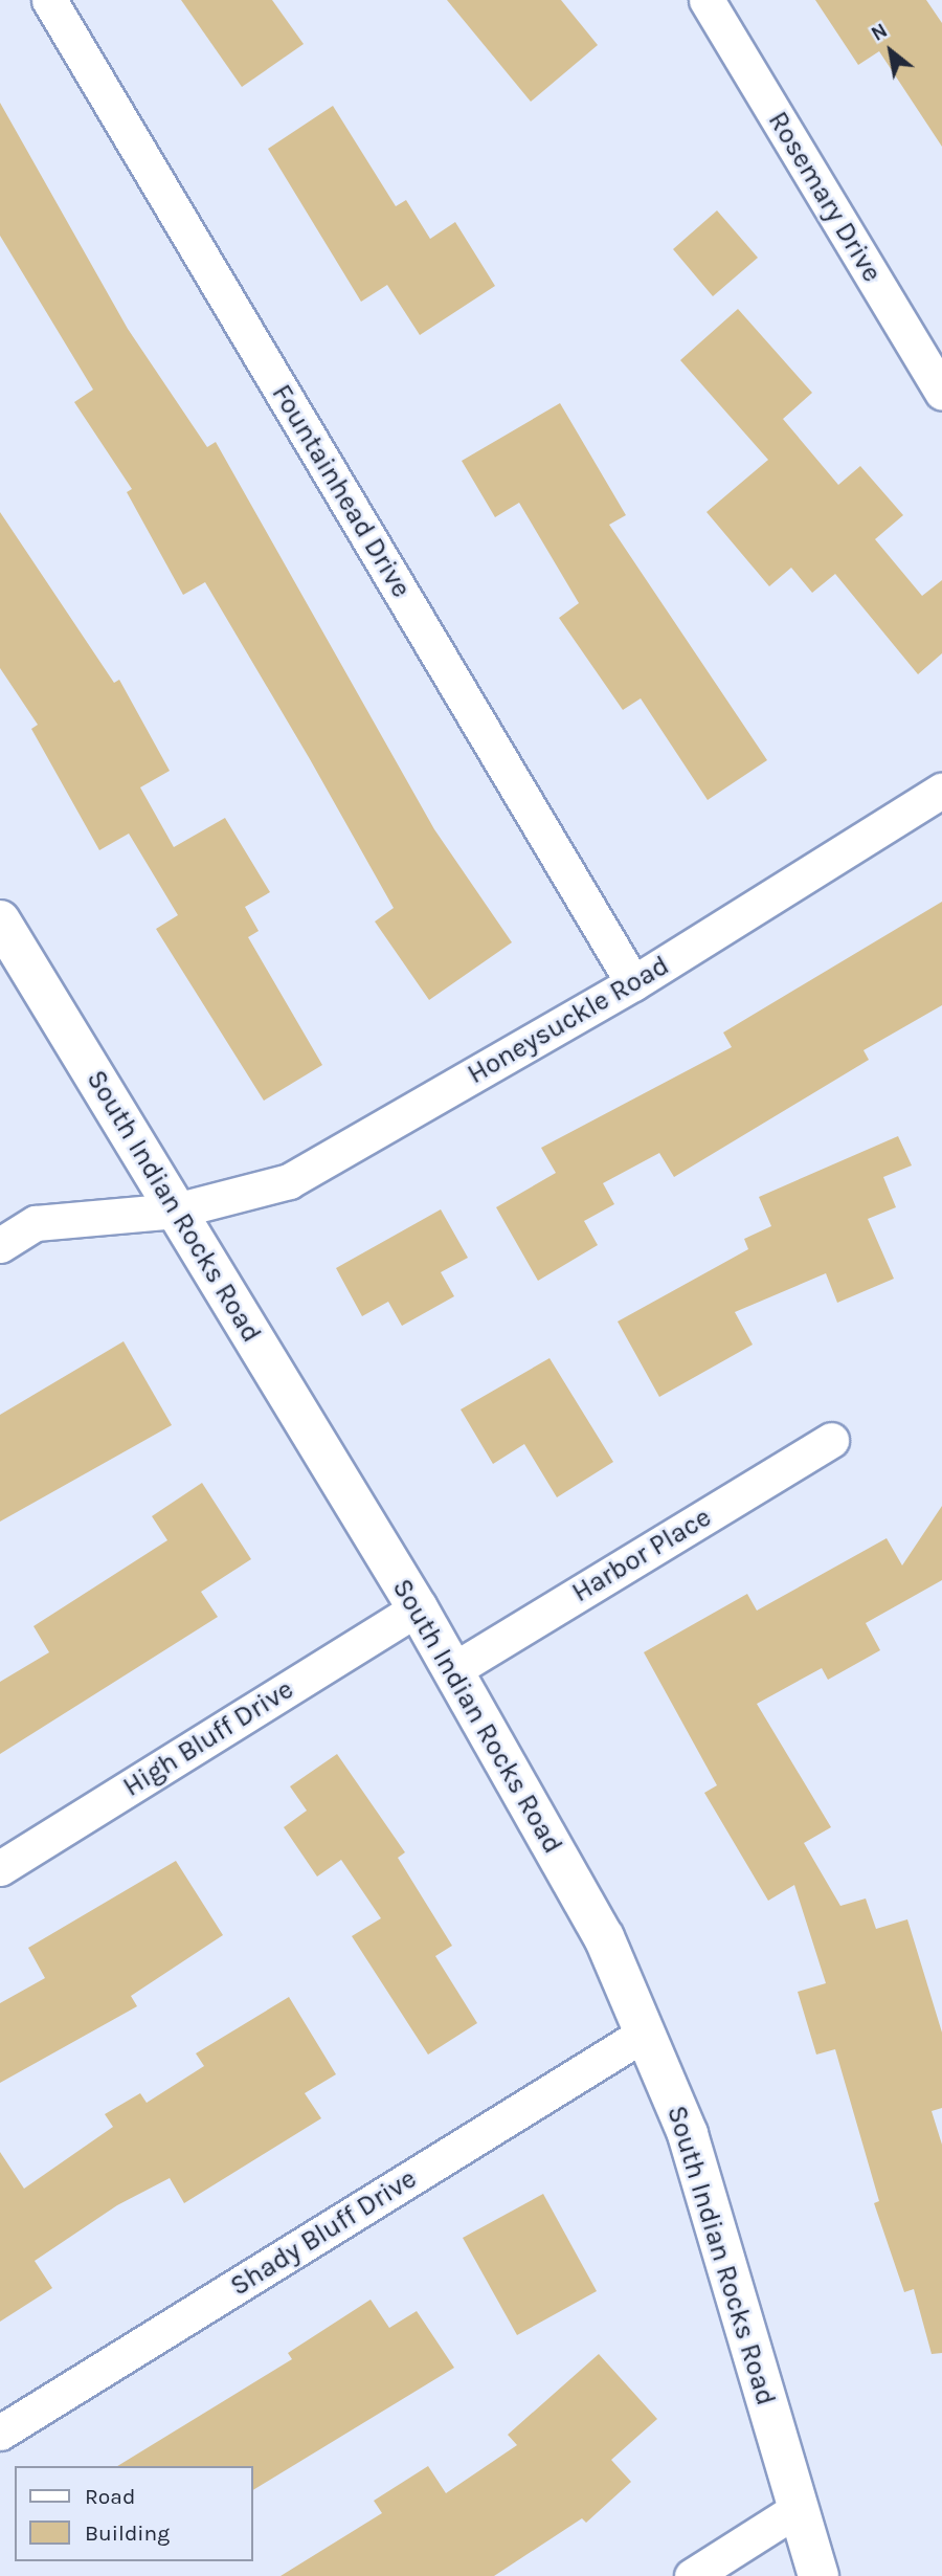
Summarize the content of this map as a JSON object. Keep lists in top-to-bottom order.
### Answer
{
  "streets": {
    "street": [
      "Rosemary Drive",
      "Fountainhead Drive",
      "Honeysuckle Road",
      "South Indian Rocks Road",
      "Harbor Place",
      "High Bluff Drive",
      "Shady Bluff Drive"
    ]
  },
  "crossings": [
    ["Fountainhead Drive", "Honeysuckle Road"],
    ["Honeysuckle Road", "South Indian Rocks Road"],
    ["South Indian Rocks Road", "Harbor Place"],
    ["South Indian Rocks Road", "High Bluff Drive"],
    ["South Indian Rocks Road", "Shady Bluff Drive"]
  ],
  "legend": ["Road", "Building"],
  "north": "top left"
}
